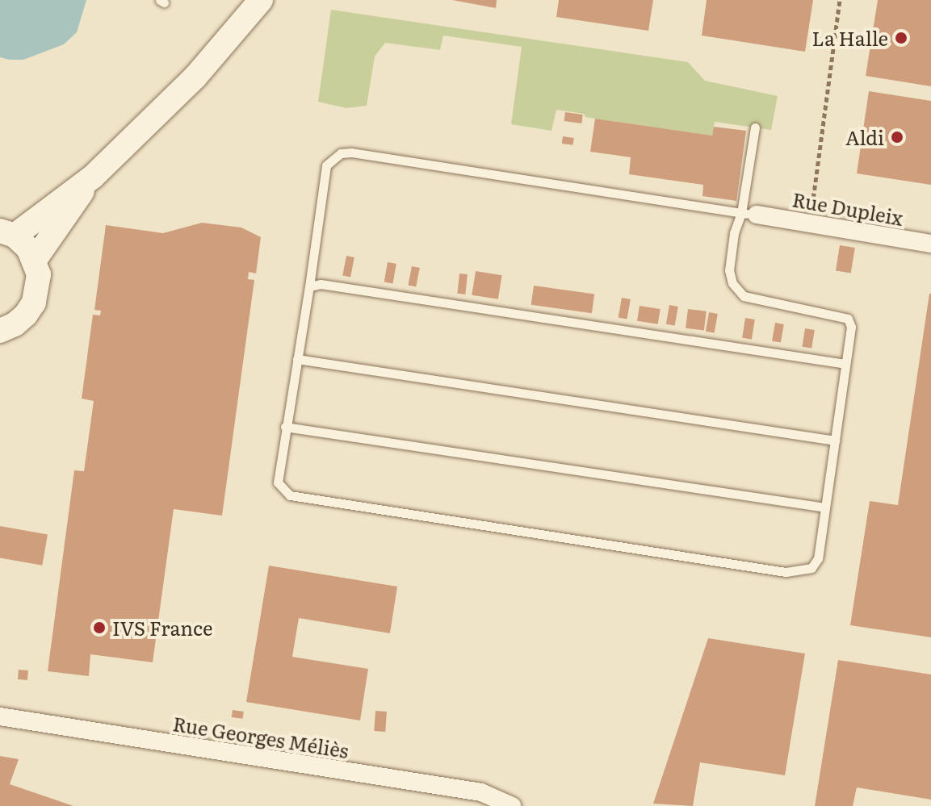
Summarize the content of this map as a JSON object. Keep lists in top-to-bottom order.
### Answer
{
  "streets": {
    "street": ["Rue Dupleix", "Rue Georges Méliès"]
  },
  "places": ["La Halle", "Aldi", "IVS France"]
}
